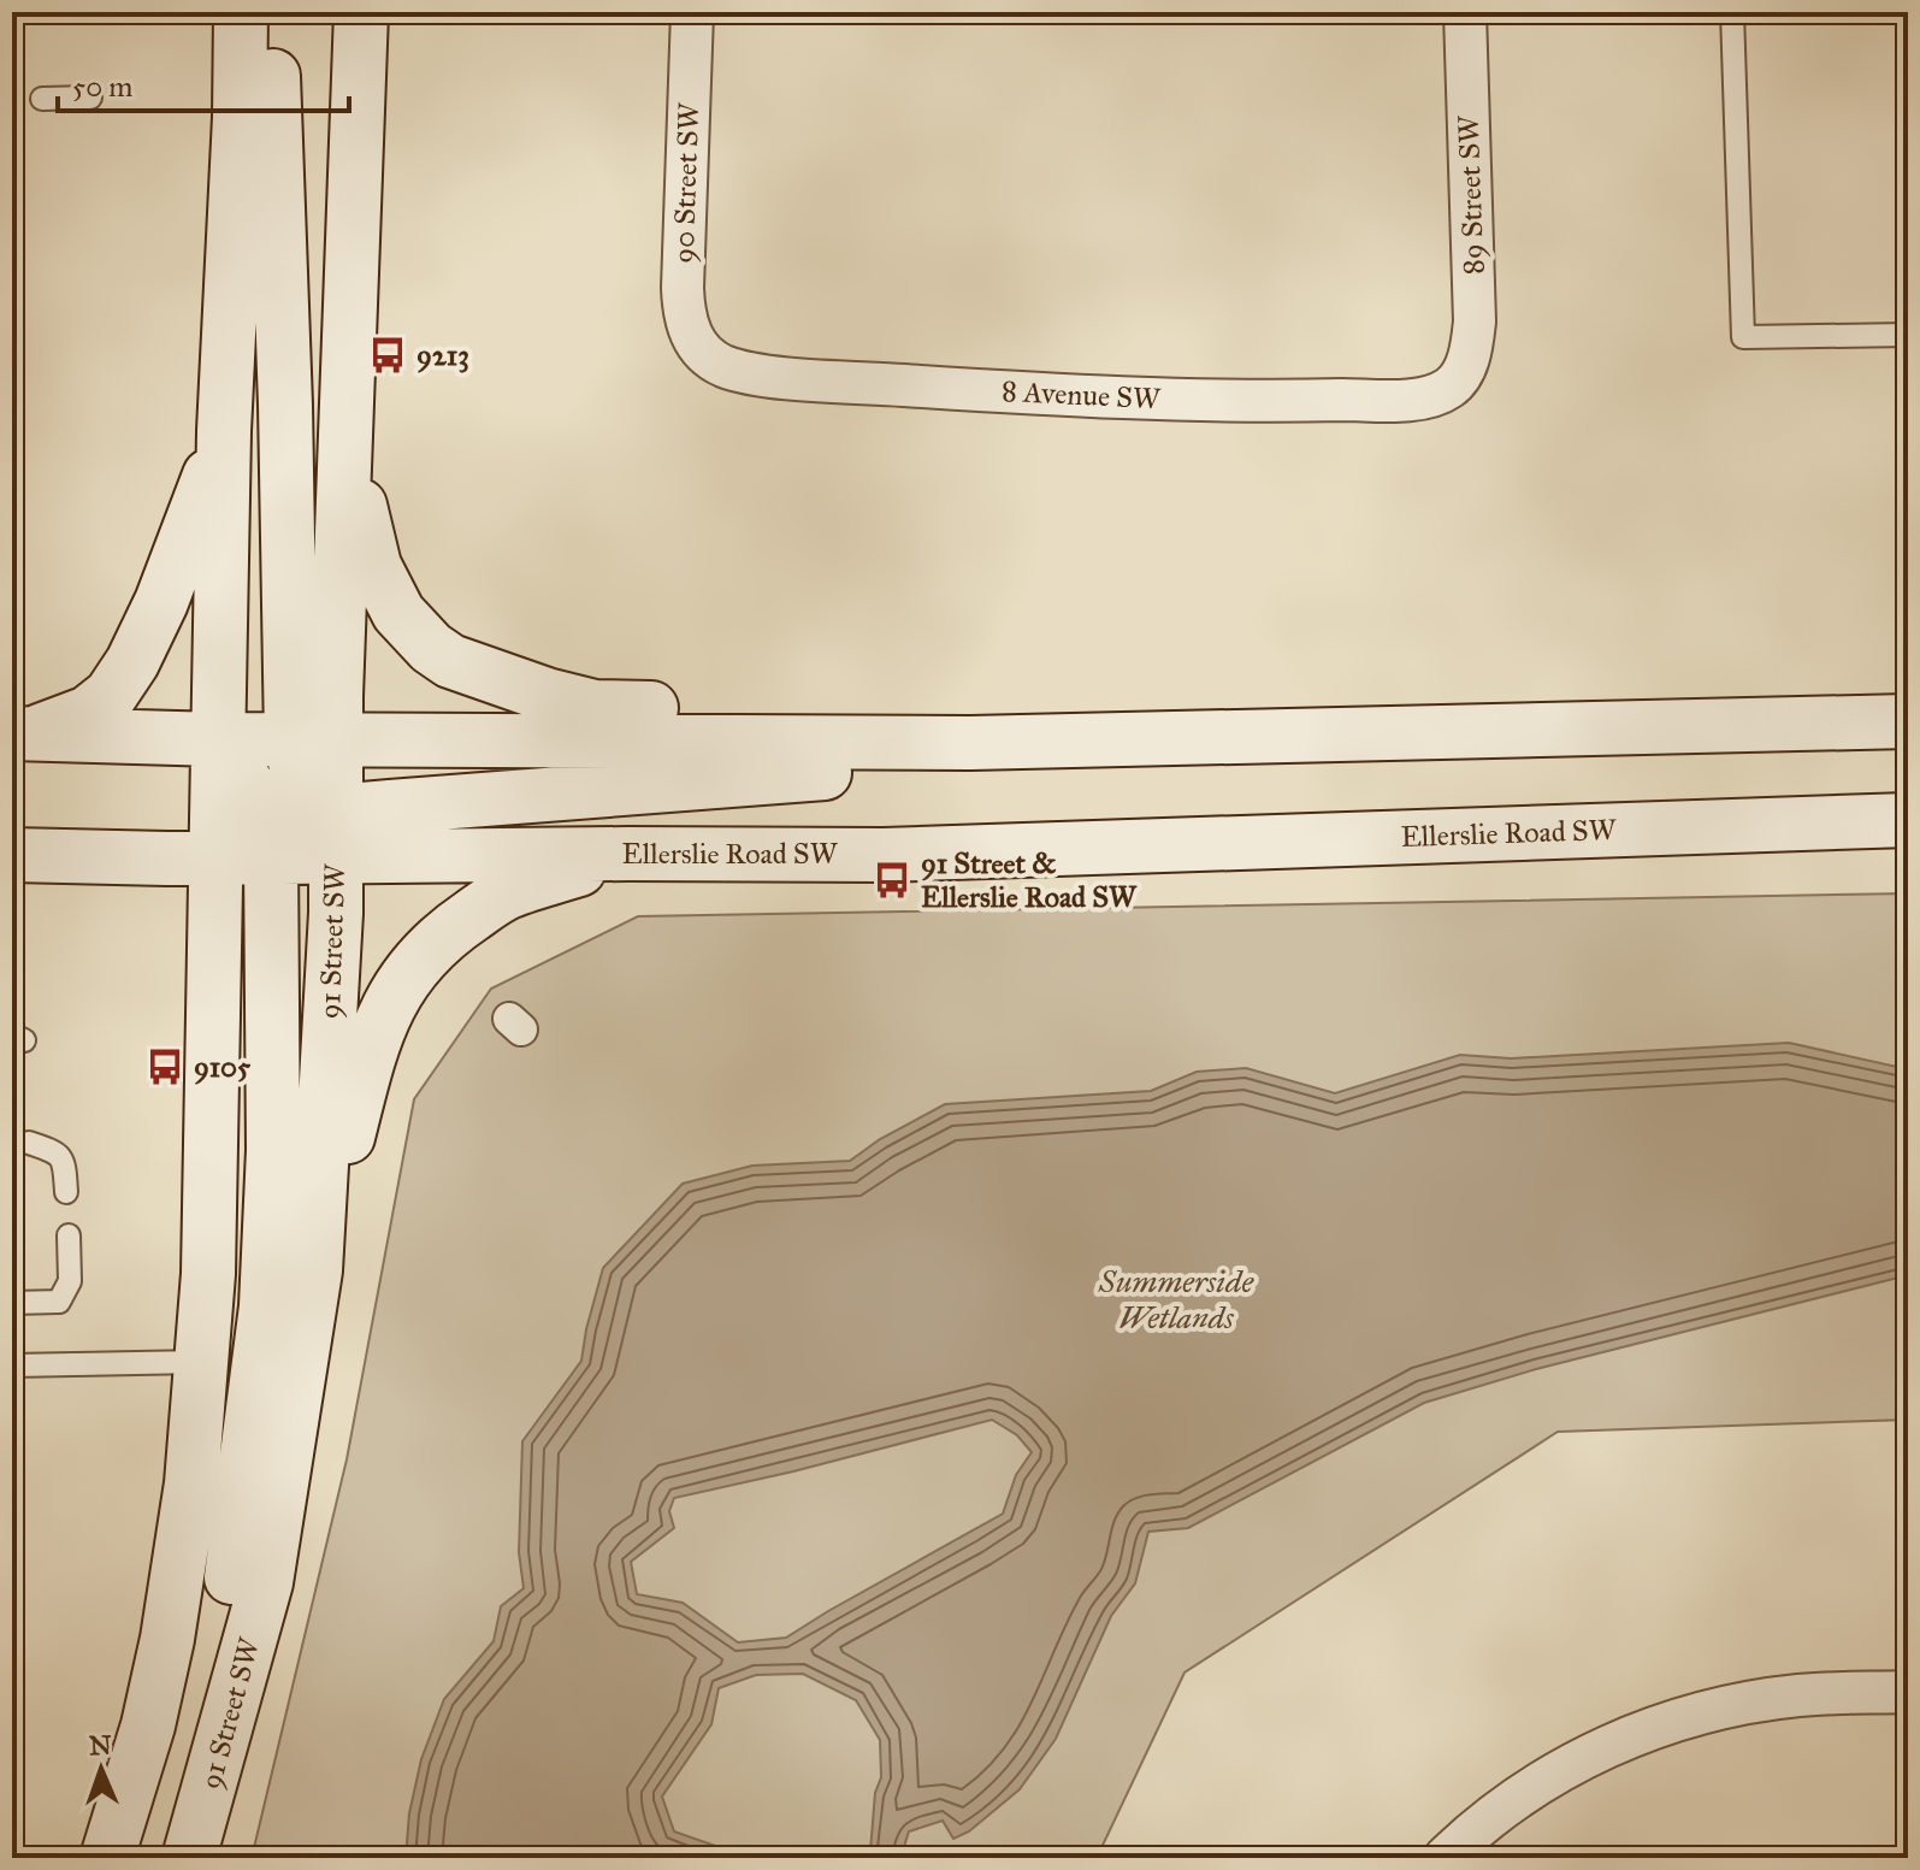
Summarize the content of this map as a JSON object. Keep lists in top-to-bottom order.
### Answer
{
  "streets": {
    "main road": ["Ellerslie Road SW", "91 Street SW"],
    "street": ["90 Street SW", "89 Street SW", "8 Avenue SW"]
  },
  "crossings": [
    ["90 Street SW", "8 Avenue SW"],
    ["89 Street SW", "8 Avenue SW"],
    ["Ellerslie Road SW", "91 Street SW"]
  ],
  "water": ["Summerside Wetlands"],
  "places": {
    "bus stop": ["9213", "91 Street & Ellerslie Road SW", "9105"]
  },
  "scale_bar": "50 m",
  "north": "top"
}
